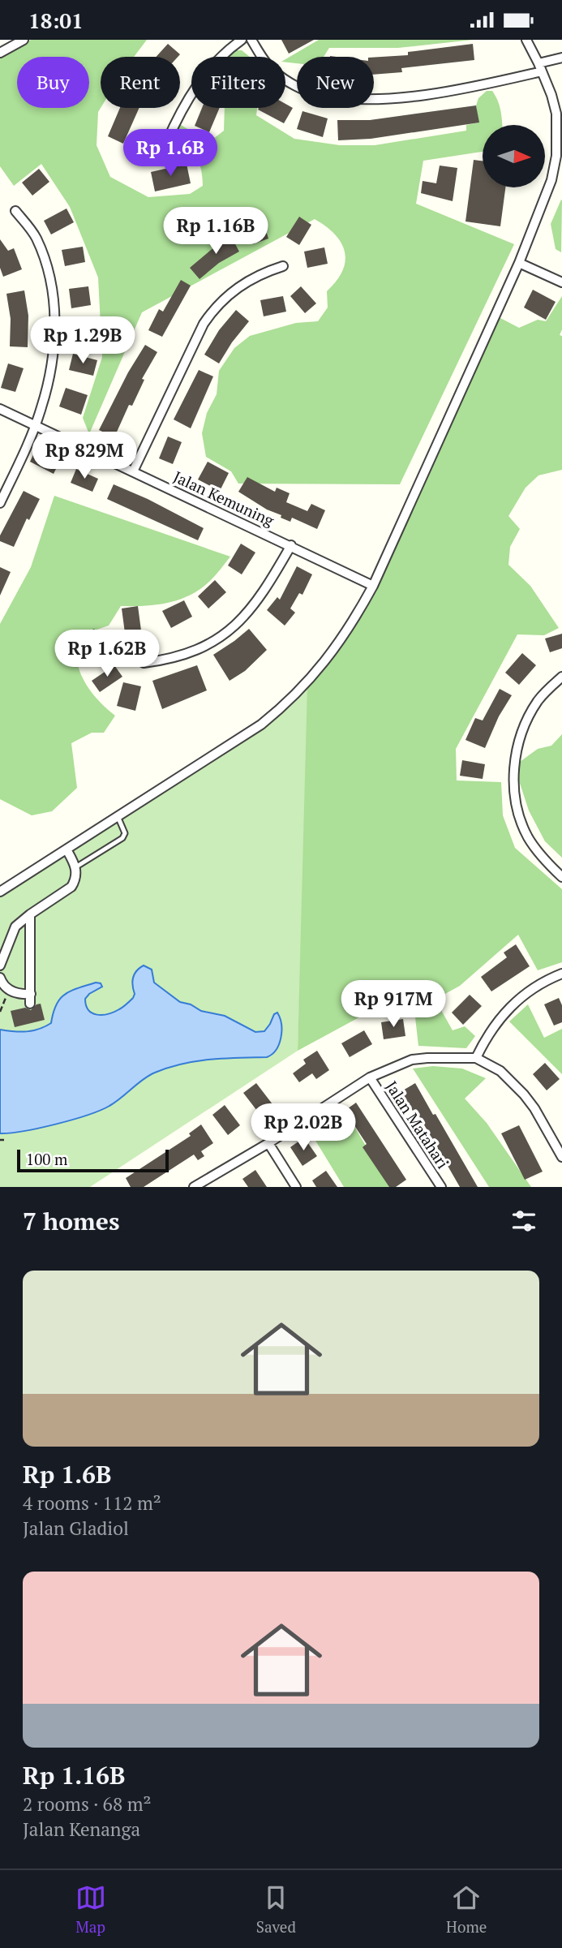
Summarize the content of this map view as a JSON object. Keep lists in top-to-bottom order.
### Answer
{
  "streets": {
    "street": ["Jalan Kemuning", "Jalan Matahari"]
  },
  "scale_bar": "100 m",
  "north": "right",
  "page": {
    "status": "18:01",
    "chip": [
      "Buy",
      "Rent",
      "Filters",
      "New"
    ],
    "price": [
      "Rp 1.6B",
      "Rp 1.16B",
      "Rp 1.29B",
      "Rp 829M",
      "Rp 1.62B",
      "Rp 917M",
      "Rp 2.02B"
    ],
    "scale": "100 m",
    "heading": "7 homes",
    "list": [
      {
        "name": "Rp 1.6B",
        "note": "4 rooms · 112 m² · Jalan Gladiol"
      },
      {
        "name": "Rp 1.16B",
        "note": "2 rooms · 68 m² · Jalan Kenanga"
      }
    ],
    "tabs": ["Map", "Saved", "Home"]
  }
}
